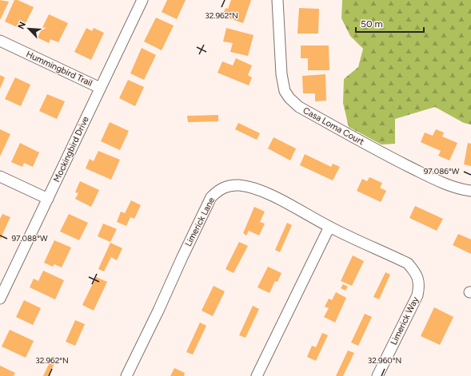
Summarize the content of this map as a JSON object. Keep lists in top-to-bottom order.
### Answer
{
  "streets": {
    "street": [
      "Hummingbird Trail",
      "Casa Loma Court",
      "Mockingbird Drive",
      "Limerick Lane",
      "Limerick Way"
    ]
  },
  "crossings": [
    ["Hummingbird Trail", "Mockingbird Drive"],
    ["Limerick Lane", "Limerick Way"]
  ],
  "scale_bar": "50 m",
  "north": "top left",
  "coordinates": [
    "32.962°N",
    "97.086°W",
    "97.088°W",
    "32.960°N"
  ]
}
